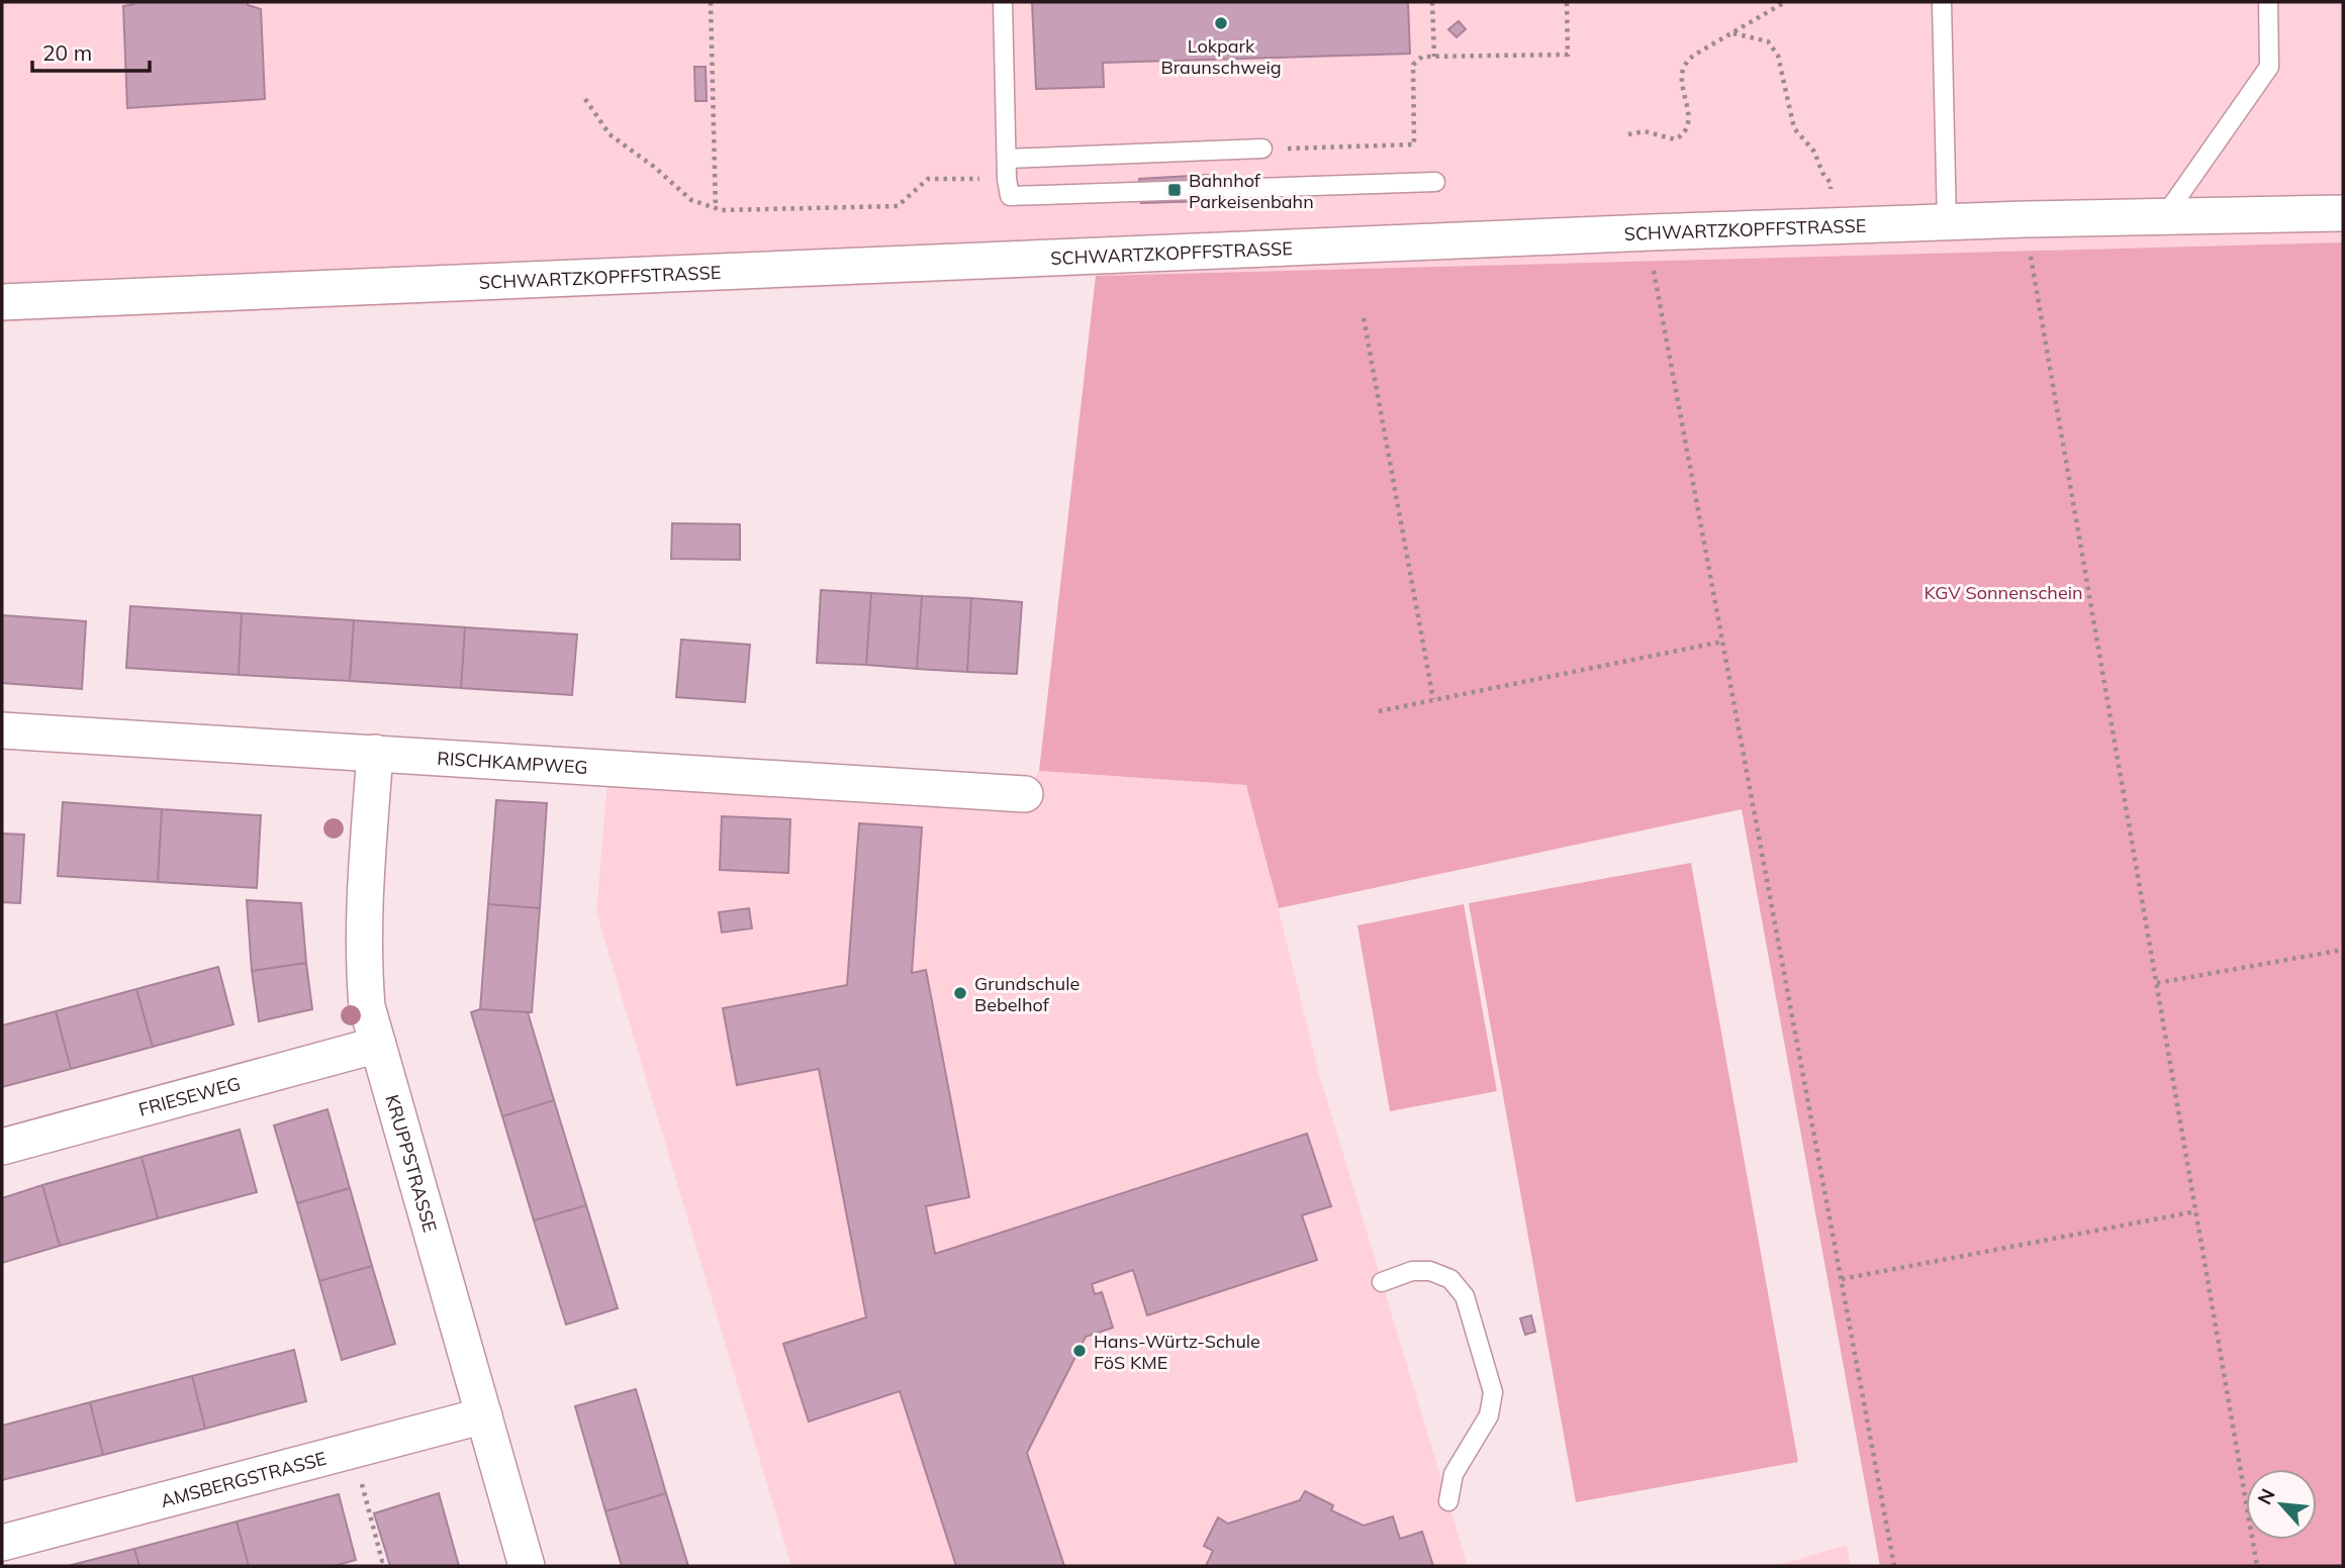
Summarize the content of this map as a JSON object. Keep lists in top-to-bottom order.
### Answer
{
  "streets": {
    "street": [
      "SCHWARTZKOPFFSTRASSE",
      "RISCHKAMPWEG",
      "FRIESEWEG",
      "KRUPPSTRASSE",
      "AMSBERGSTRASSE"
    ]
  },
  "crossings": [
    ["RISCHKAMPWEG", "KRUPPSTRASSE"],
    ["FRIESEWEG", "KRUPPSTRASSE"],
    ["KRUPPSTRASSE", "AMSBERGSTRASSE"]
  ],
  "parks": ["KGV Sonnenschein"],
  "places": {
    "other": ["Lokpark Braunschweig", "Grundschule Bebelhof", "Hans-Würtz-Schule FöS KME"],
    "transit": ["Bahnhof Parkeisenbahn"]
  },
  "scale_bar": "20 m",
  "north": "top left"
}
